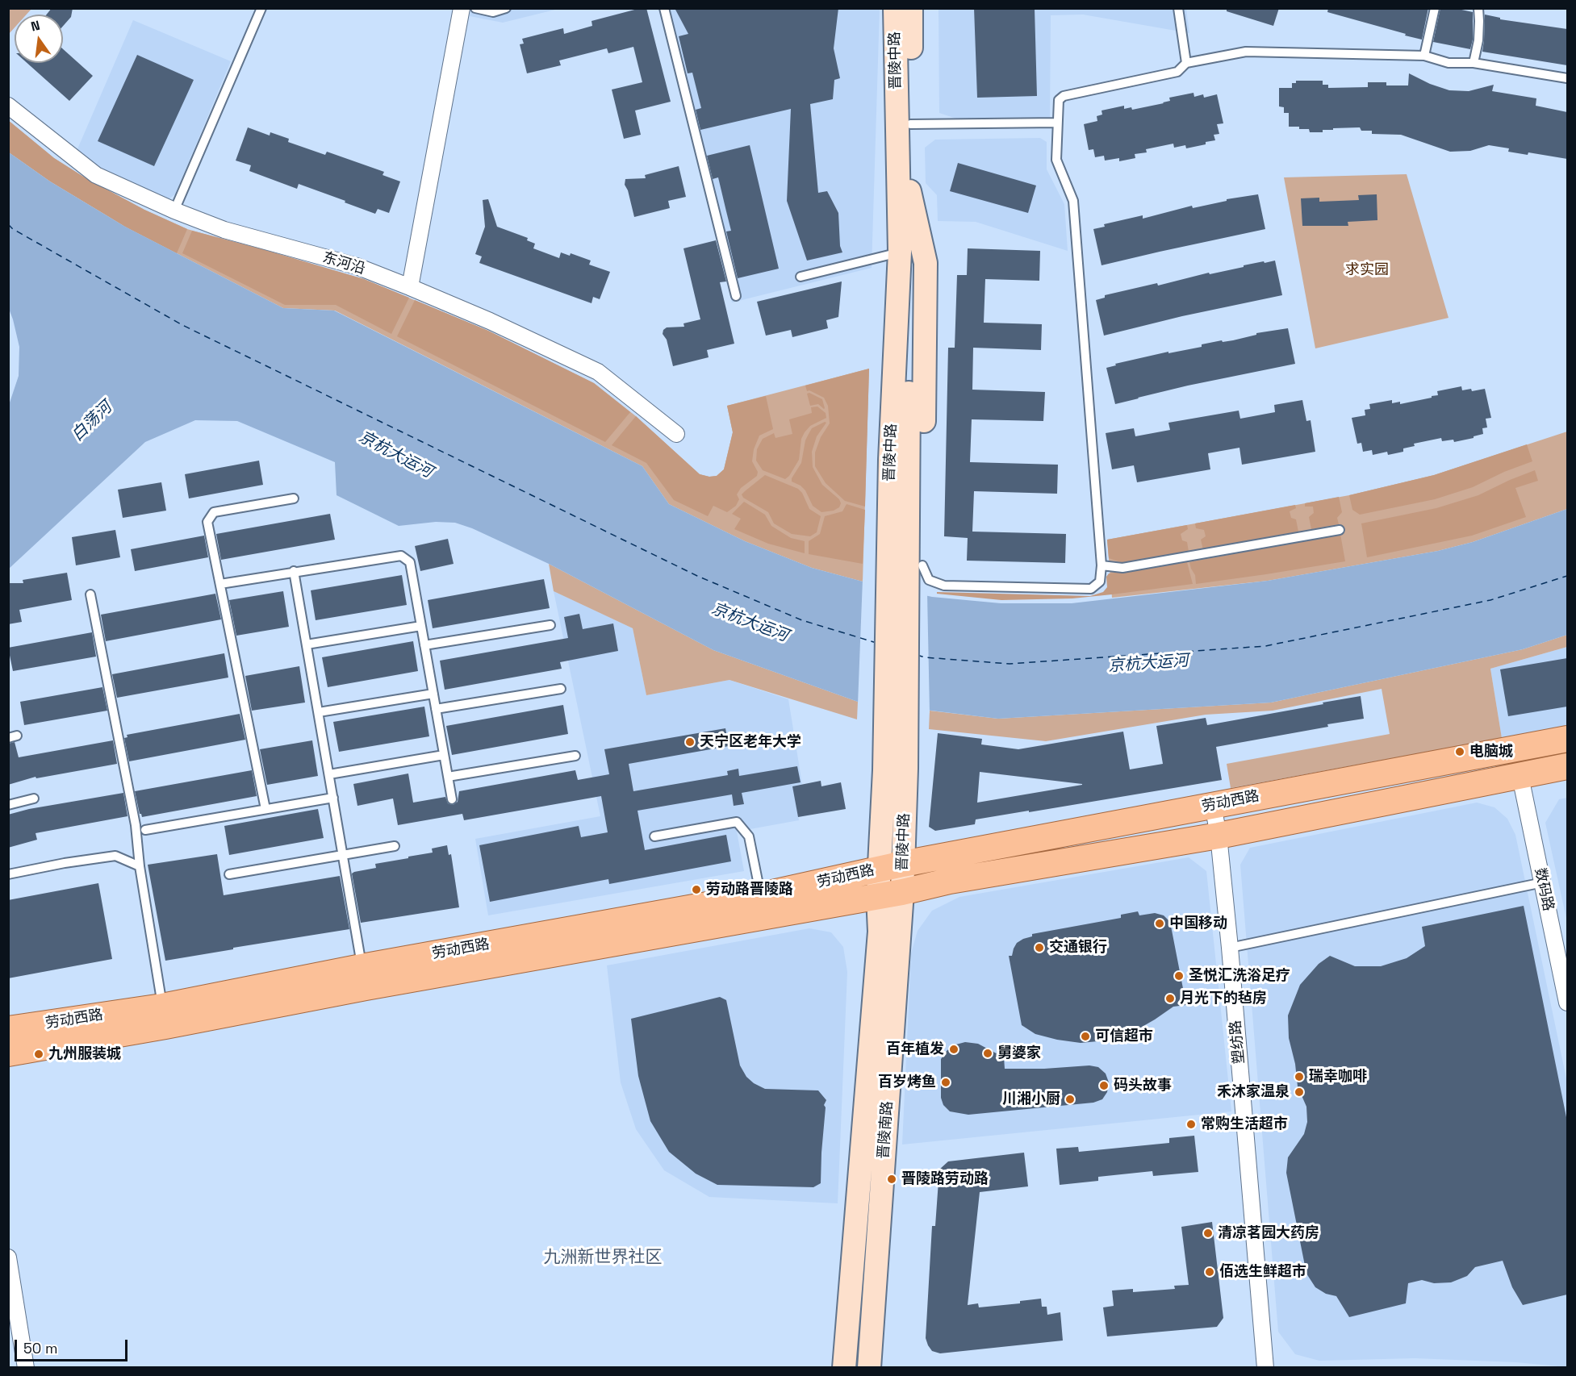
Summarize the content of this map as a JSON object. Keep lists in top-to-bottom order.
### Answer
{
  "streets": {
    "main road": ["晋陵中路", "劳动西路", "晋陵南路"],
    "street": ["东河沿", "数码路", "塑纺路"]
  },
  "crossings": [
    ["晋陵中路", "劳动西路"],
    ["晋陵中路", "晋陵南路"],
    ["劳动西路", "数码路"],
    ["劳动西路", "塑纺路"],
    ["劳动西路", "晋陵南路"]
  ],
  "districts": ["九洲新世界社区"],
  "water": ["白荡河", "京杭大运河"],
  "parks": ["求实园"],
  "places": [
    "天宁区老年大学",
    "电脑城",
    "劳动路晋陵路",
    "中国移动",
    "交通银行",
    "圣悦汇洗浴足疗",
    "月光下的毡房",
    "可信超市",
    "百年植发",
    "舅婆家",
    "九州服装城",
    "瑞幸咖啡",
    "百岁烤鱼",
    "码头故事",
    "禾沐家温泉",
    "川湘小厨",
    "常购生活超市",
    "晋陵路劳动路",
    "清凉茗园大药房",
    "佰选生鲜超市"
  ],
  "scale_bar": "50 m",
  "north": "top"
}
